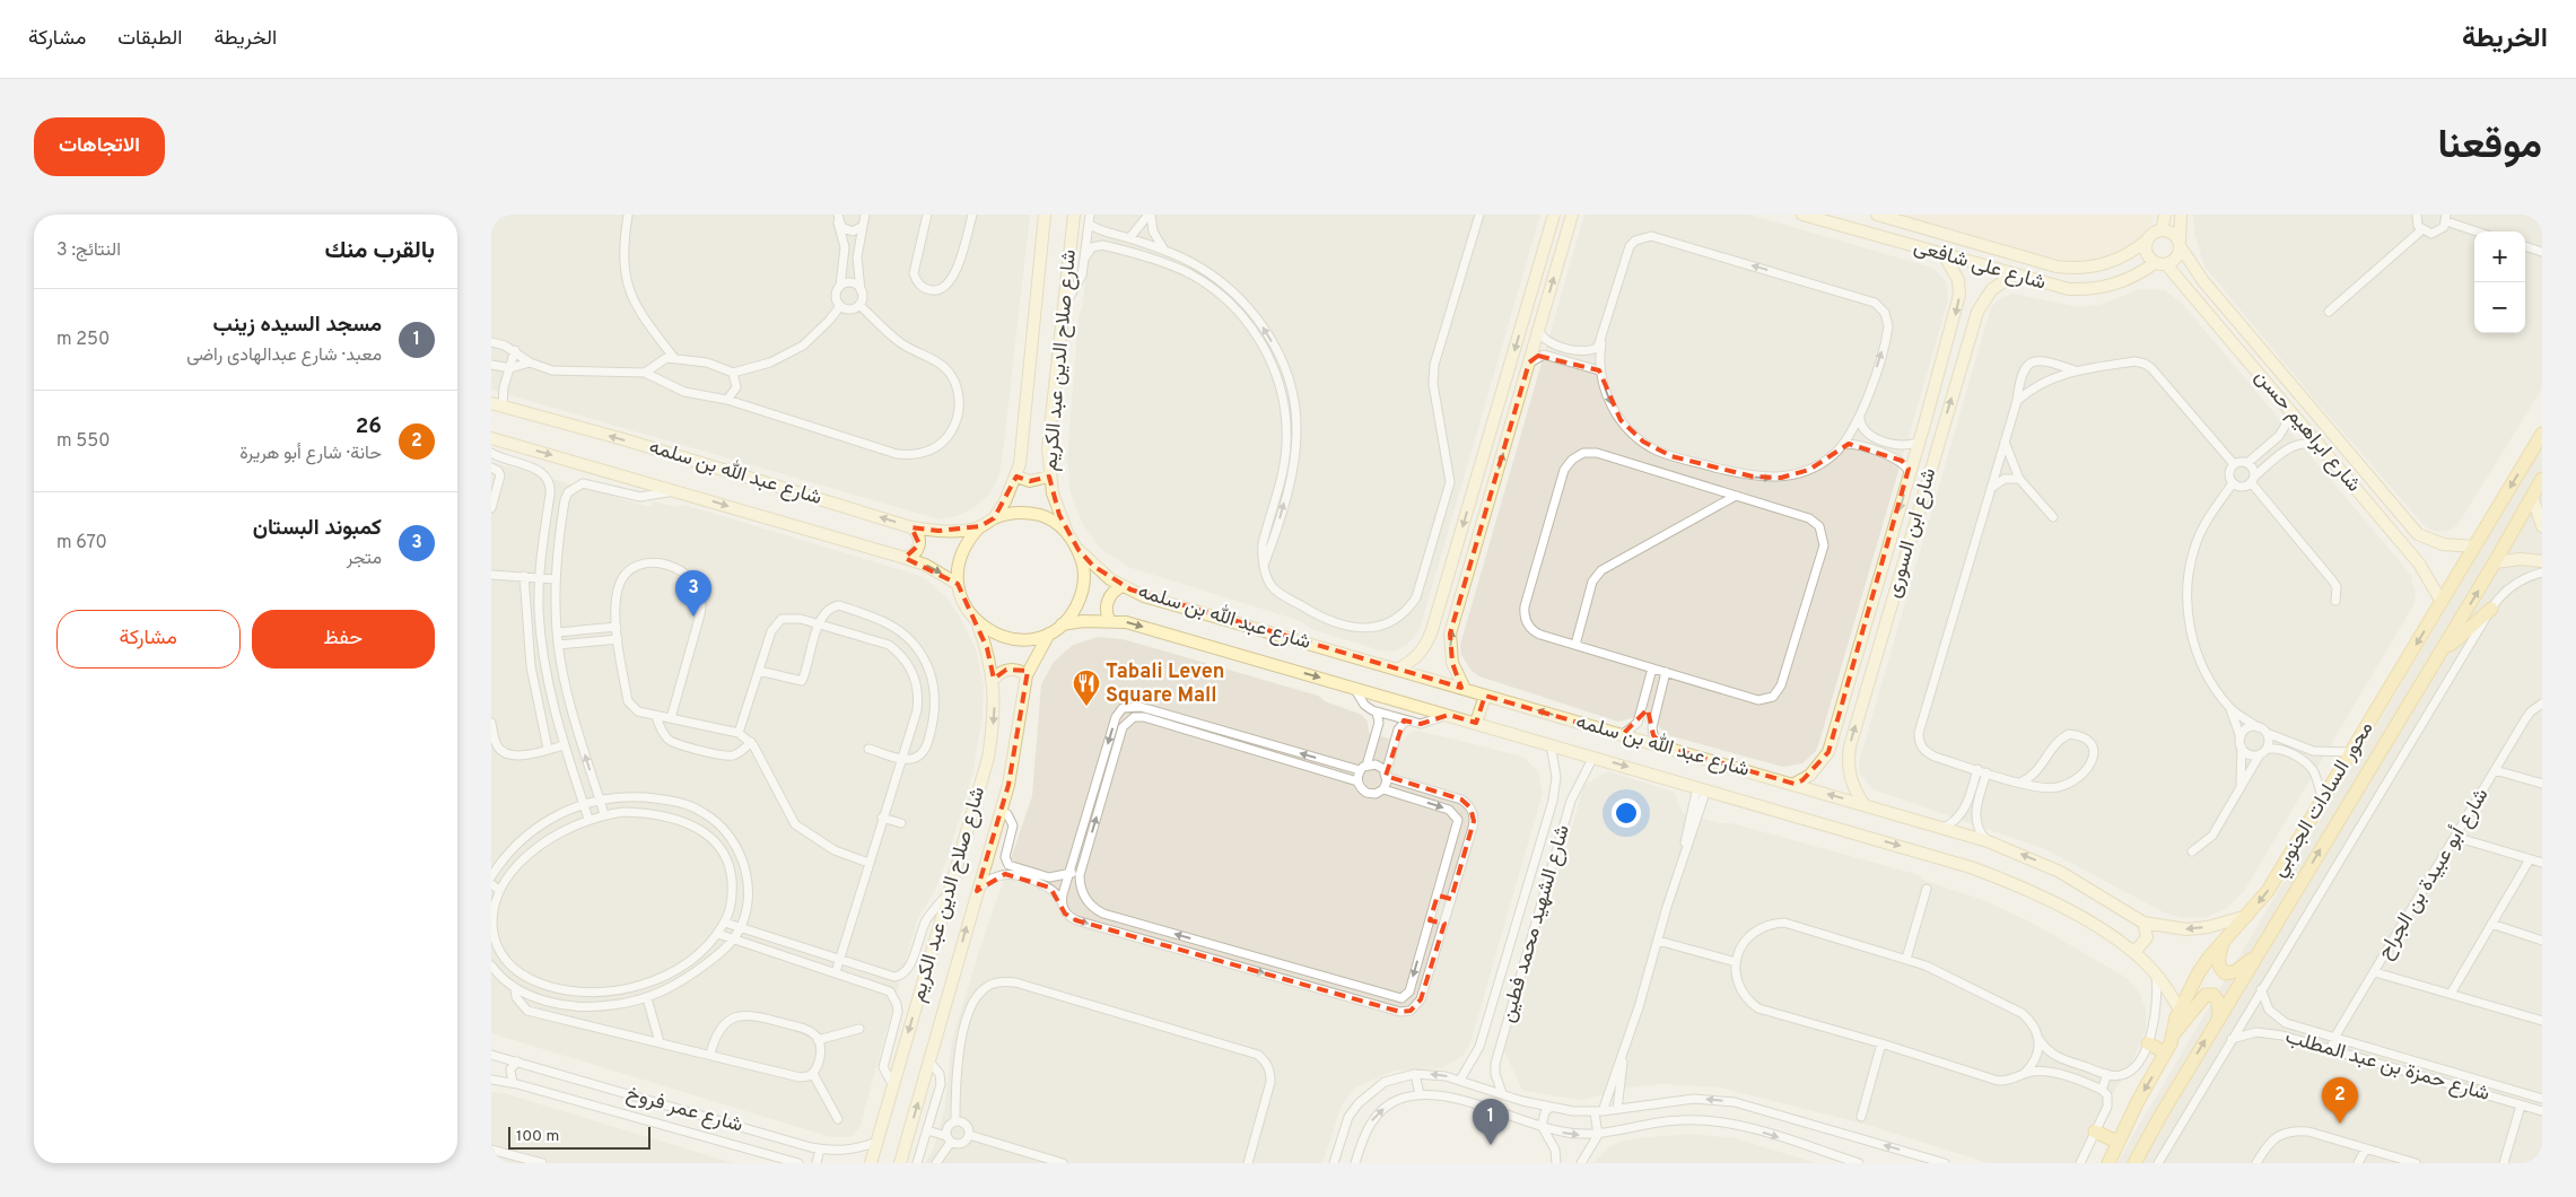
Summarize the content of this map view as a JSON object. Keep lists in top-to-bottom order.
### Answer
{
  "streets": {
    "main road": [
      "شارع على شافعى",
      "شارع صلاح الدين عبد الكريم",
      "شارع ابراهيم حسن",
      "شارع عبد الله بن سلمه",
      "شارع ابن السورى",
      "محور السادات الجنوبي"
    ],
    "street": [
      "شارع أبو عبيدة بن الجراح",
      "شارع الشهيد محمد فطين",
      "شارع حمزة بن عبد المطلب",
      "شارع عمر فروخ"
    ]
  },
  "crossings": [
    ["شارع على شافعى", "شارع ابراهيم حسن"],
    ["شارع على شافعى", "شارع ابن السورى"],
    ["شارع صلاح الدين عبد الكريم", "شارع عبد الله بن سلمه"],
    ["شارع صلاح الدين عبد الكريم", "شارع عمر فروخ"],
    ["شارع ابراهيم حسن", "محور السادات الجنوبي"],
    ["شارع عبد الله بن سلمه", "شارع ابن السورى"],
    ["شارع عبد الله بن سلمه", "محور السادات الجنوبي"],
    ["شارع عبد الله بن سلمه", "شارع الشهيد محمد فطين"],
    ["شارع أبو عبيدة بن الجراح", "شارع حمزة بن عبد المطلب"]
  ],
  "places": {
    "restaurant": ["Tabali Leven Square Mall"]
  },
  "scale_bar": "100 m",
  "page": {
    "header": "الخريطة",
    "nav": ["الخريطة", "الطبقات", "مشاركة"],
    "title": "موقعنا",
    "buttons": [
      "الاتجاهات",
      ["حفظ", "مشاركة"]
    ],
    "heading": ["بالقرب منك", "النتائج: 3"],
    "map_buttons": ["+", "−"],
    "list": [
      {
        "mark": "1",
        "name": "مسجد السيده زينب",
        "note": "معبد · شارع عبدالهادى راضى",
        "value": "250 m"
      },
      {
        "mark": "2",
        "name": "26",
        "note": "حانة · شارع أبو هريرة",
        "value": "550 m"
      },
      {
        "mark": "3",
        "name": "كمبوند البستان",
        "note": "متجر",
        "value": "670 m"
      }
    ],
    "pins": ["3", "2", "1"],
    "scale": "100 m"
  }
}
